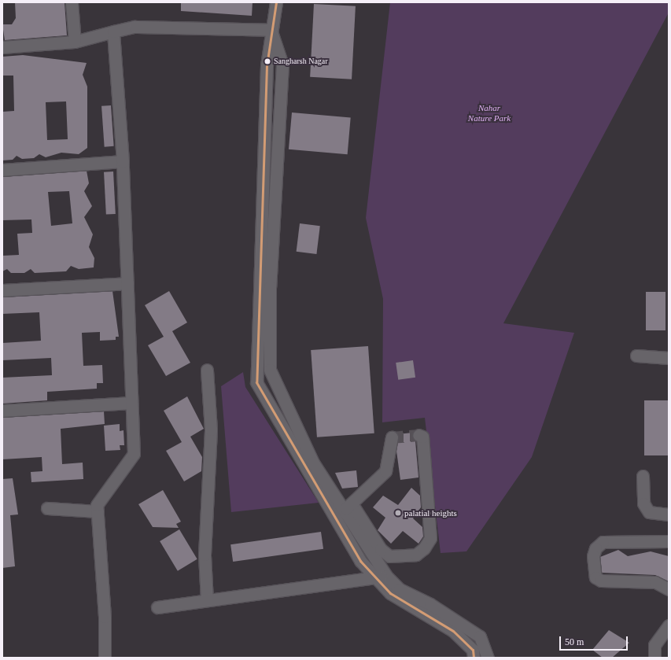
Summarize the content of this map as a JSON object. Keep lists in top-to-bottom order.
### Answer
{
  "parks": ["Nahar Nature Park"],
  "places": ["Sangharsh Nagar", "palatial heights"],
  "scale_bar": "50 m"
}
